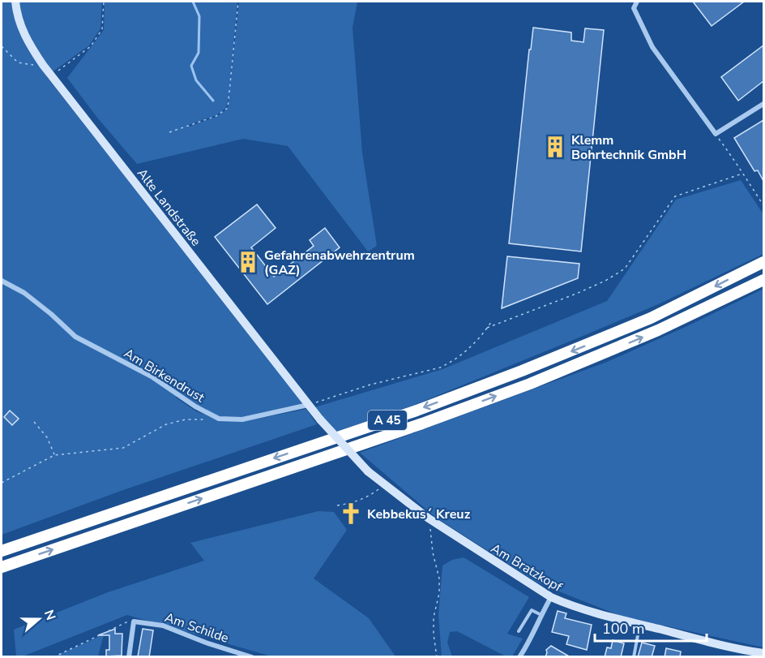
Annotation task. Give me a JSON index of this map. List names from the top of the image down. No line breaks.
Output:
{"streets":{"highway":["A 45"],"street":["Alte Landstraße","Am Birkendrust","Am Bratzkopf","Am Schilde"]},"crossings":[["Alte Landstraße","Am Birkendrust"],["Alte Landstraße","Am Bratzkopf"]],"places":{"building":["Klemm Bohrtechnik GmbH","Gefahrenabwehrzentrum (GAZ)"],"church":["Kebbekus´ Kreuz"]},"scale_bar":"100 m","north":"right"}
